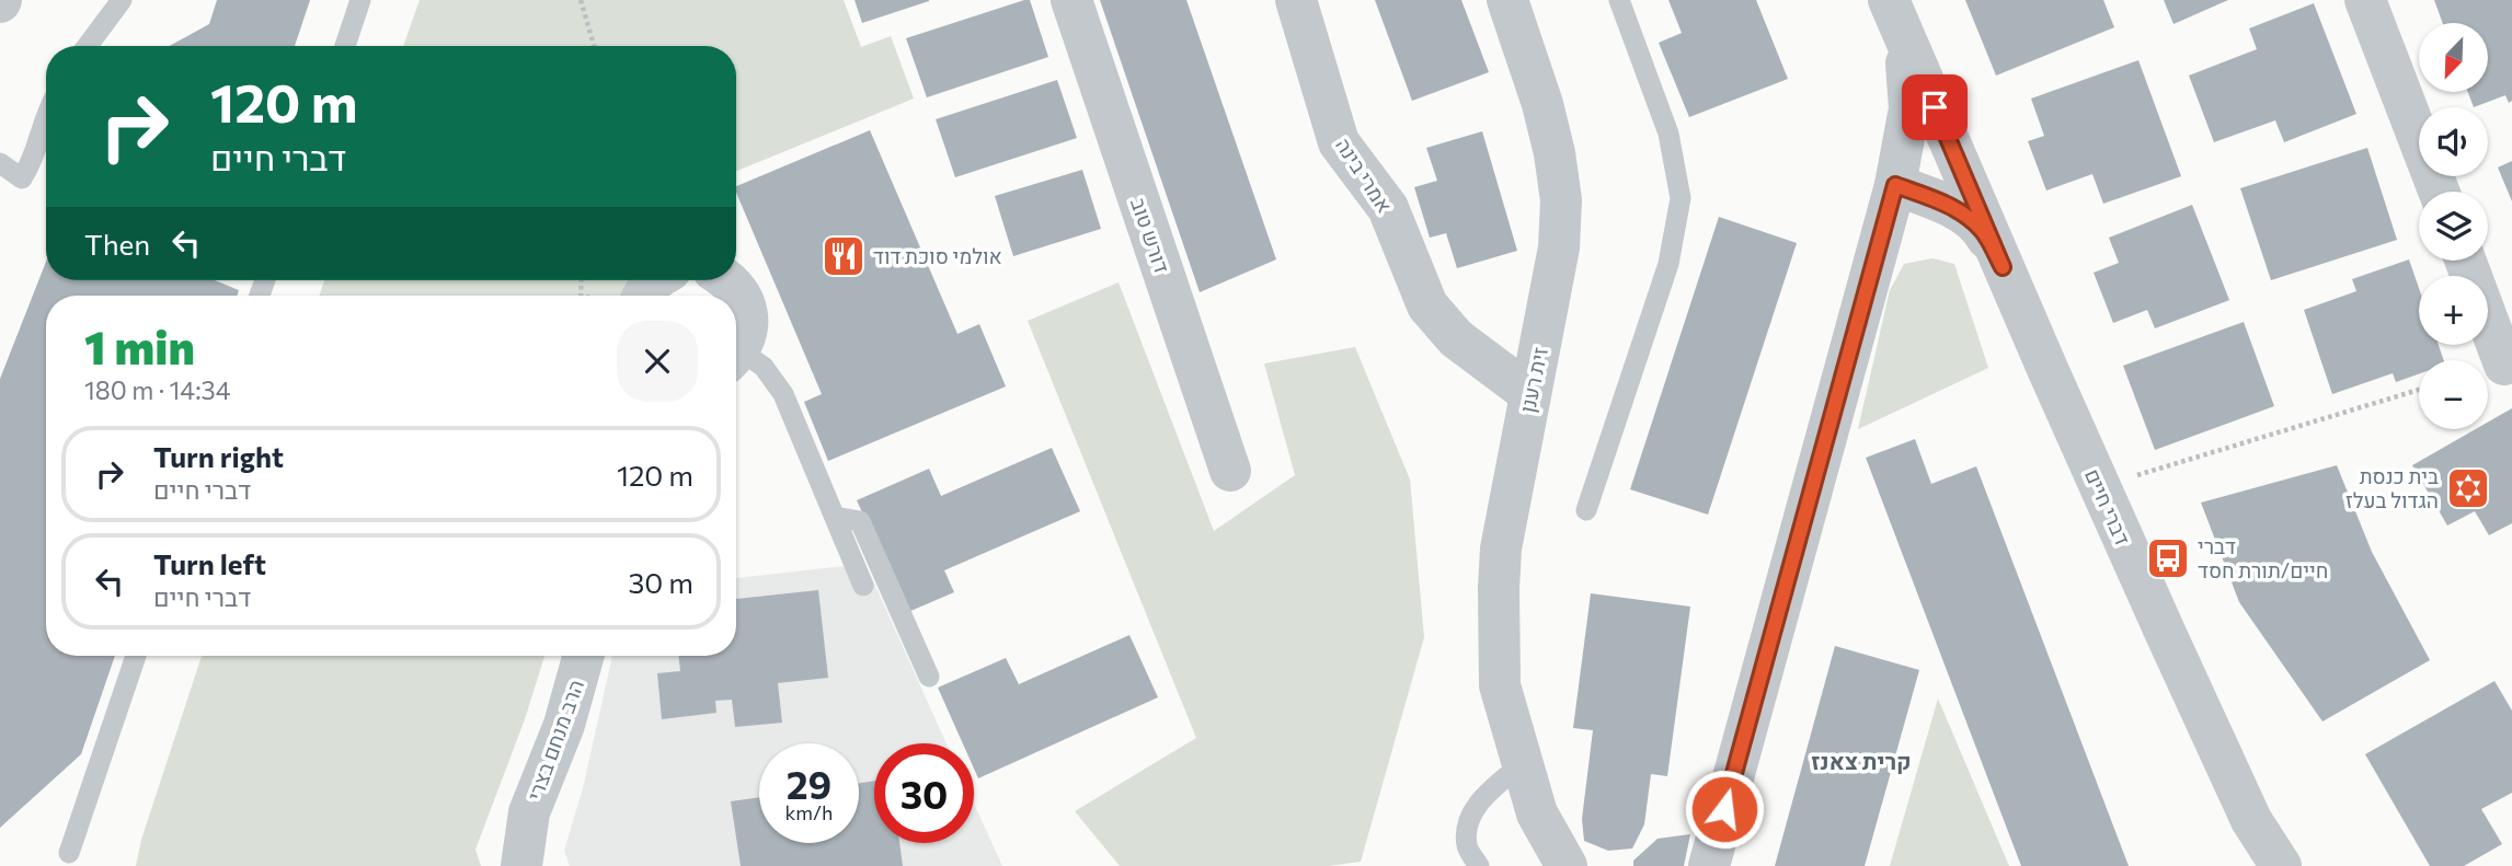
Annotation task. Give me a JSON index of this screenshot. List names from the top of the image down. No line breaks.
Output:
{"streets":{"street":["אמרי בינה","דורש טוב","זית רענן","דברי חיים","הרב מנחם בצרי"]},"crossings":[["אמרי בינה","זית רענן"]],"districts":["קרית צאנז"],"places":{"restaurant":["אולמי סוכת דוד"],"synagogue":["בית כנסת הגדול בעלז"],"bus stop":["דברי חיים/תורת חסד"]},"north":"bottom left","page":{"map_buttons":["+","−"],"turn":["120 m","דברי חיים"],"then":"Then","heading":["1 min","180 m · 14:34"],"list":[{"name":"Turn right","note":"דברי חיים","value":"120 m"},{"name":"Turn left","note":"דברי חיים","value":"30 m"}],"speed":"29 km/h","limit":"30"}}
